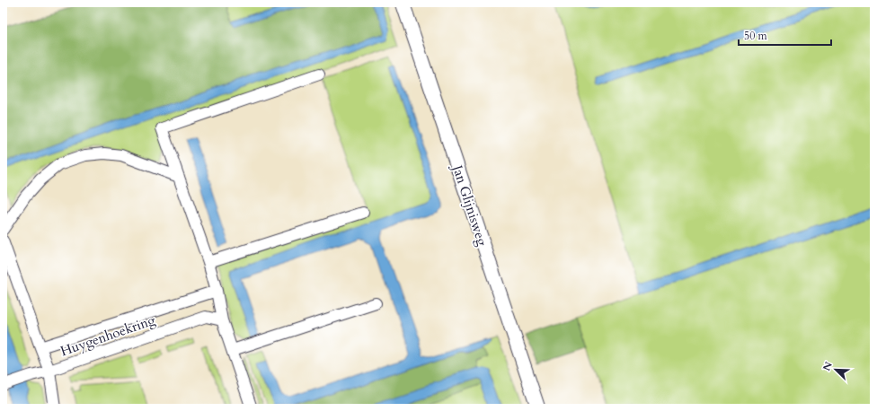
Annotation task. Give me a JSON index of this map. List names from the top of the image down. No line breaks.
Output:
{"streets":{"street":["Jan Glijnisweg","Huygenhoekring"]},"scale_bar":"50 m","north":"top left"}
